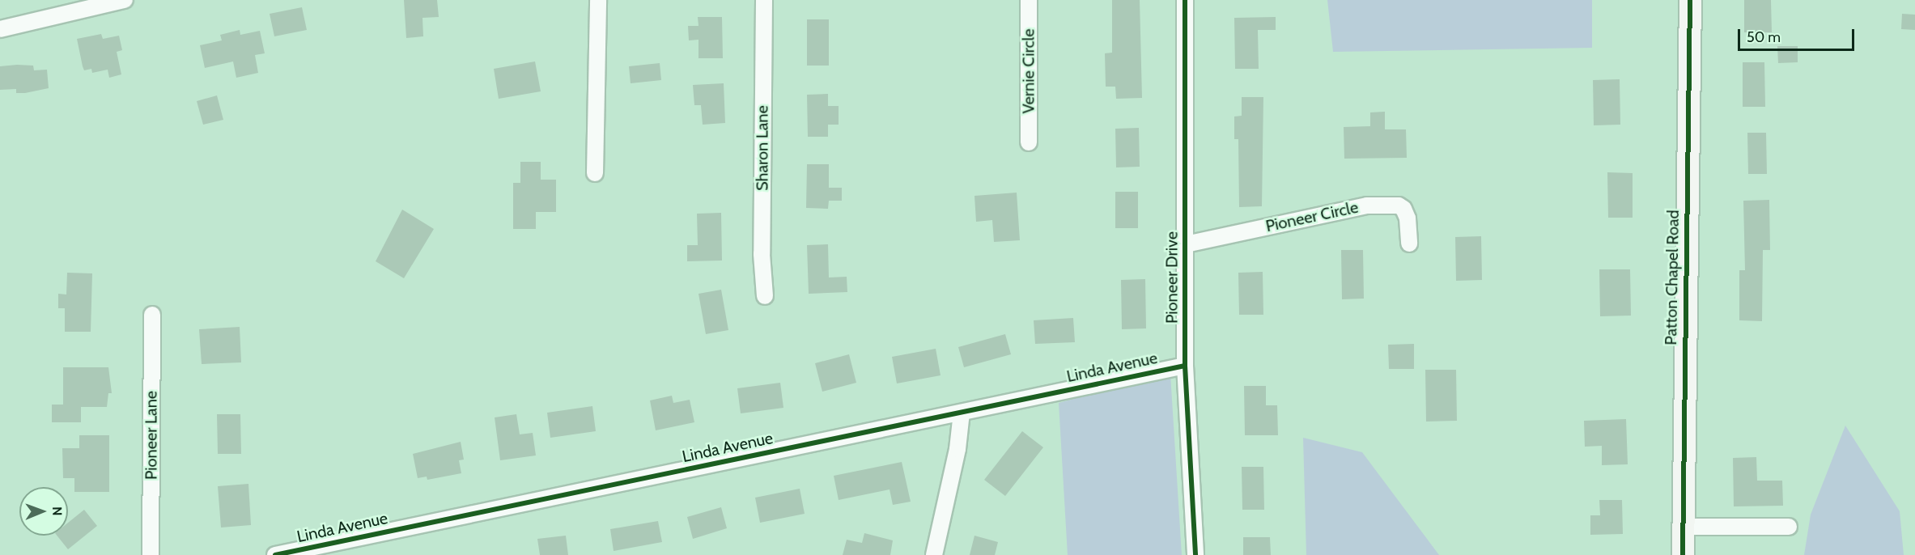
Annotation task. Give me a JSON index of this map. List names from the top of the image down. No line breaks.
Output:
{"streets":{"street":["Vernie Circle","Sharon Lane","Pioneer Circle","Pioneer Drive","Patton Chapel Road","Linda Avenue","Pioneer Lane"]},"crossings":[["Pioneer Circle","Pioneer Drive"],["Pioneer Drive","Linda Avenue"]],"scale_bar":"50 m","north":"right"}
